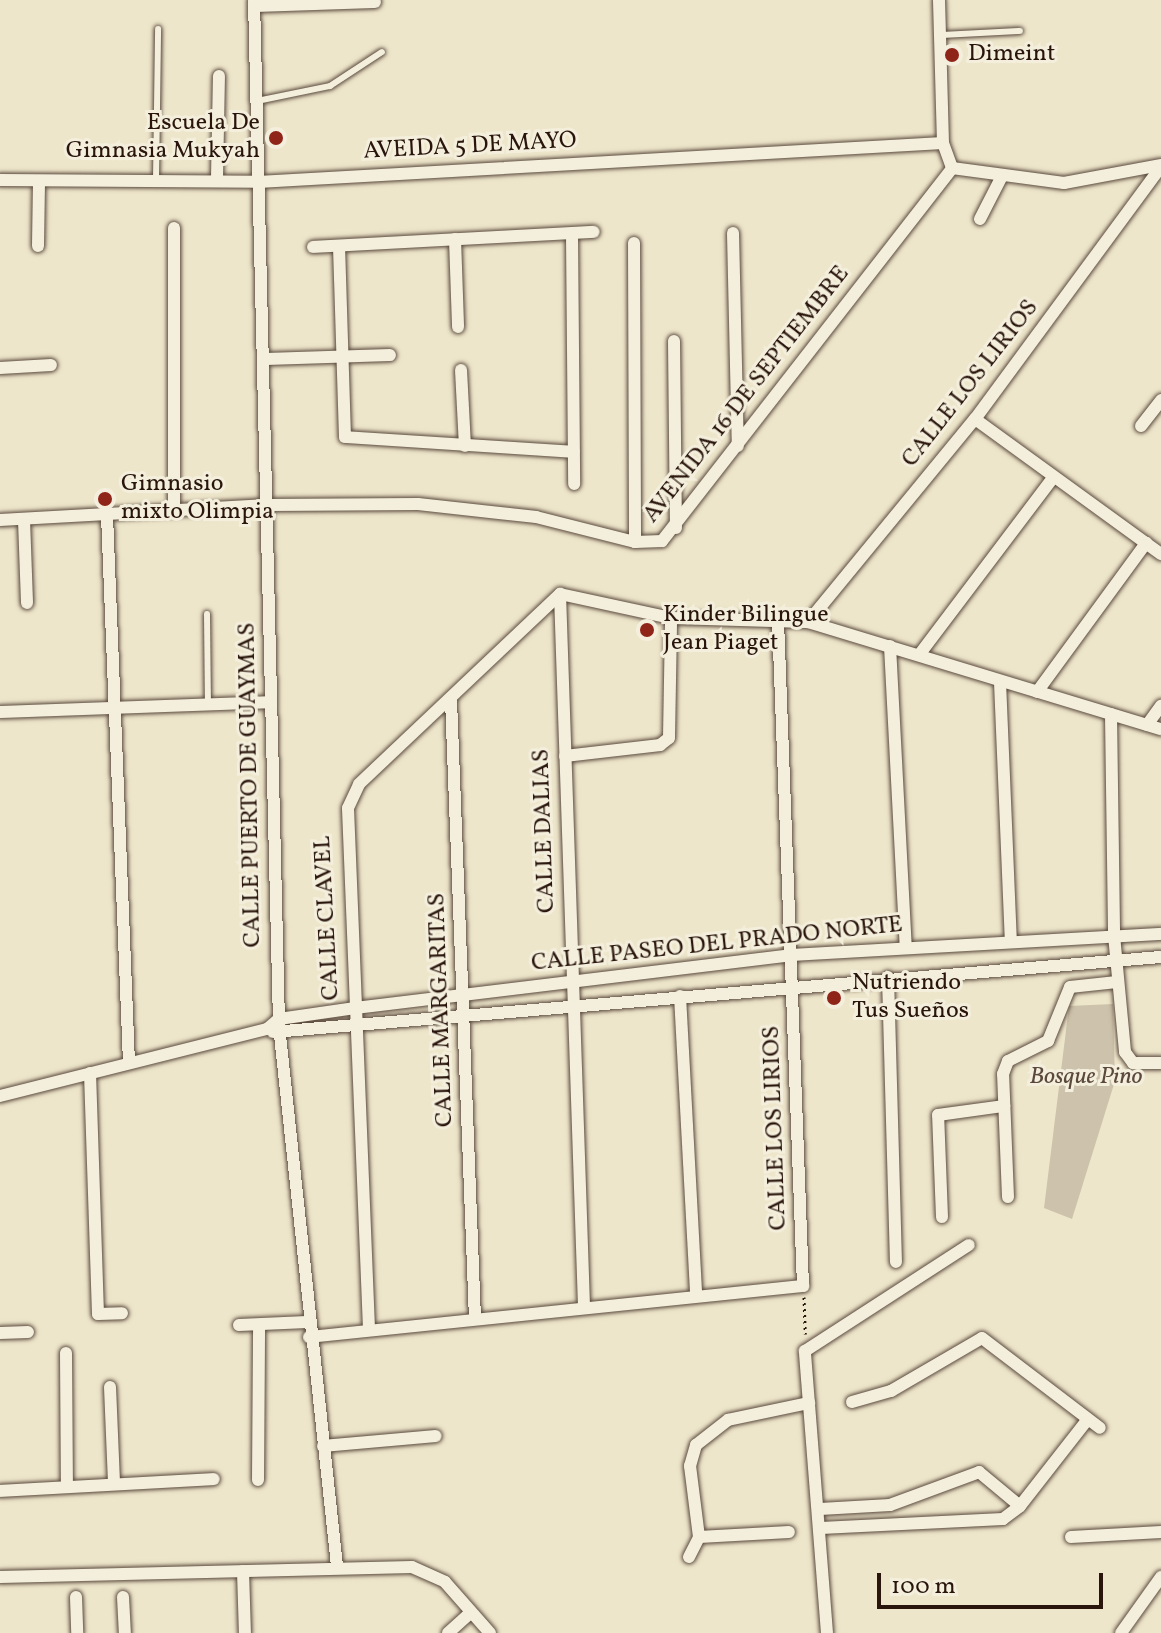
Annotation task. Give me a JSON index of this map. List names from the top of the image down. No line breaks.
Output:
{"streets":{"street":["AVEIDA 5 DE MAYO","CALLE LOS LIRIOS","AVENIDA 16 DE SEPTIEMBRE","CALLE PUERTO DE GUAYMAS","CALLE DALIAS","CALLE CLAVEL","CALLE PASEO DEL PRADO NORTE","CALLE MARGARITAS"]},"crossings":[["AVEIDA 5 DE MAYO","CALLE PUERTO DE GUAYMAS"],["CALLE LOS LIRIOS","CALLE PASEO DEL PRADO NORTE"],["AVENIDA 16 DE SEPTIEMBRE","CALLE PUERTO DE GUAYMAS"],["CALLE PUERTO DE GUAYMAS","CALLE PASEO DEL PRADO NORTE"],["CALLE DALIAS","CALLE CLAVEL"],["CALLE DALIAS","CALLE PASEO DEL PRADO NORTE"],["CALLE CLAVEL","CALLE PASEO DEL PRADO NORTE"],["CALLE CLAVEL","CALLE MARGARITAS"],["CALLE PASEO DEL PRADO NORTE","CALLE MARGARITAS"]],"parks":["Bosque Pino"],"places":["Dimeint","Escuela De Gimnasia Mukyah","Gimnasio mixto Olimpia","Kinder Bilingue Jean Piaget","Nutriendo Tus Sueños"],"scale_bar":"100 m"}
